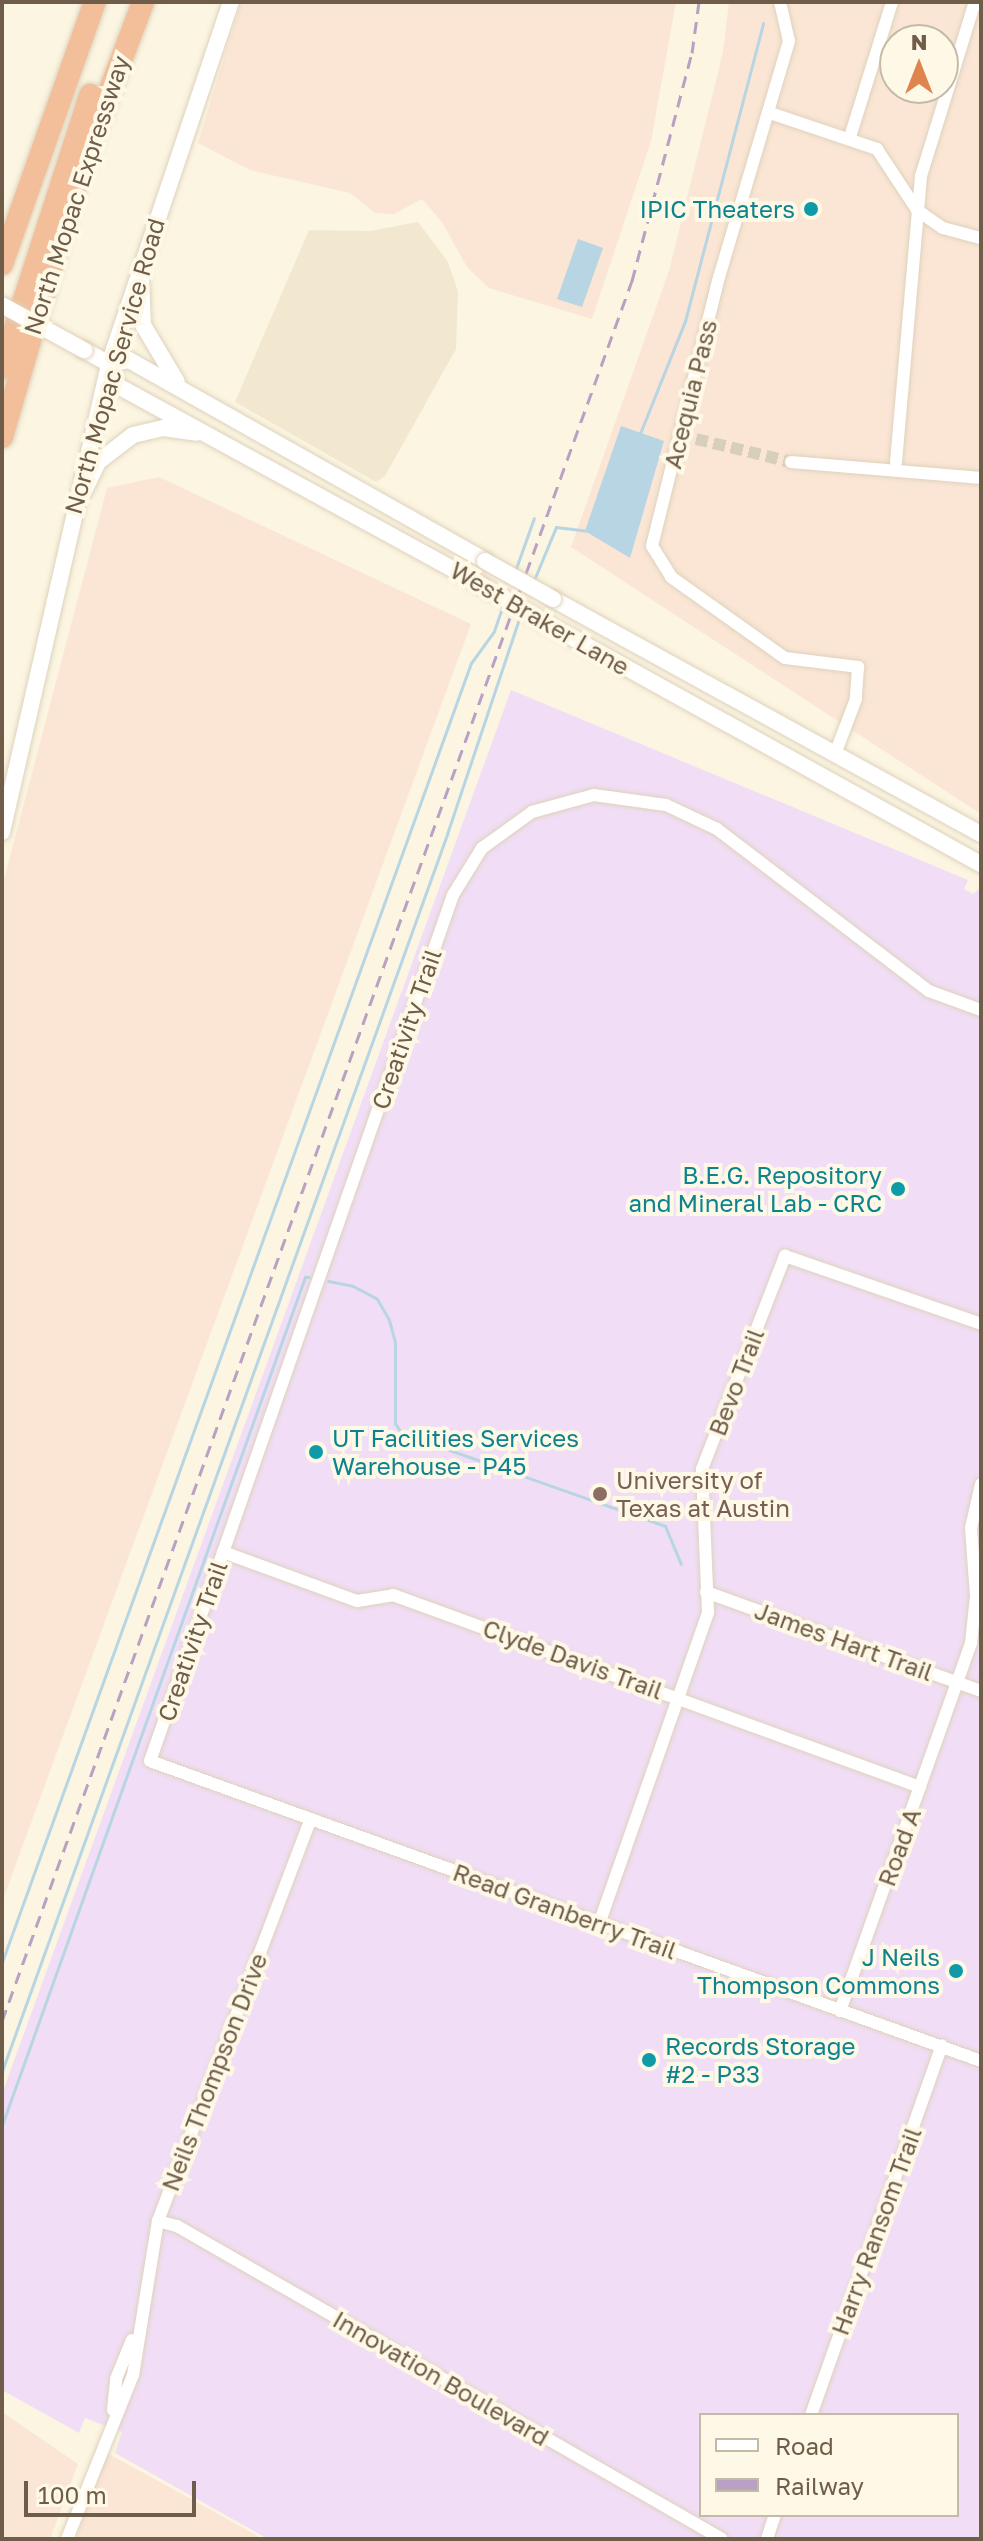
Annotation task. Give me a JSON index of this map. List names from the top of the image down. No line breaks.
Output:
{"streets":{"highway":["North Mopac Expressway"],"main road":["North Mopac Service Road","West Braker Lane"],"street":["Acequia Pass","Creativity Trail","Bevo Trail","James Hart Trail","Clyde Davis Trail","Road A","Read Granberry Trail","Neils Thompson Drive","Harry Ransom Trail","Innovation Boulevard"]},"crossings":[["North Mopac Service Road","West Braker Lane"],["Acequia Pass","West Braker Lane"],["Creativity Trail","Clyde Davis Trail"],["Creativity Trail","Read Granberry Trail"],["Bevo Trail","James Hart Trail"],["Bevo Trail","Clyde Davis Trail"],["Bevo Trail","Read Granberry Trail"],["James Hart Trail","Road A"],["Clyde Davis Trail","Road A"],["Road A","Read Granberry Trail"],["Read Granberry Trail","Neils Thompson Drive"],["Read Granberry Trail","Harry Ransom Trail"],["Neils Thompson Drive","Innovation Boulevard"]],"places":["IPIC Theaters","B.E.G. Repository and Mineral Lab - CRC","UT Facilities Services Warehouse - P45","University of Texas at Austin","J Neils Thompson Commons","Records Storage #2 - P33"],"legend":["Road","Railway"],"scale_bar":"100 m","north":"top"}
